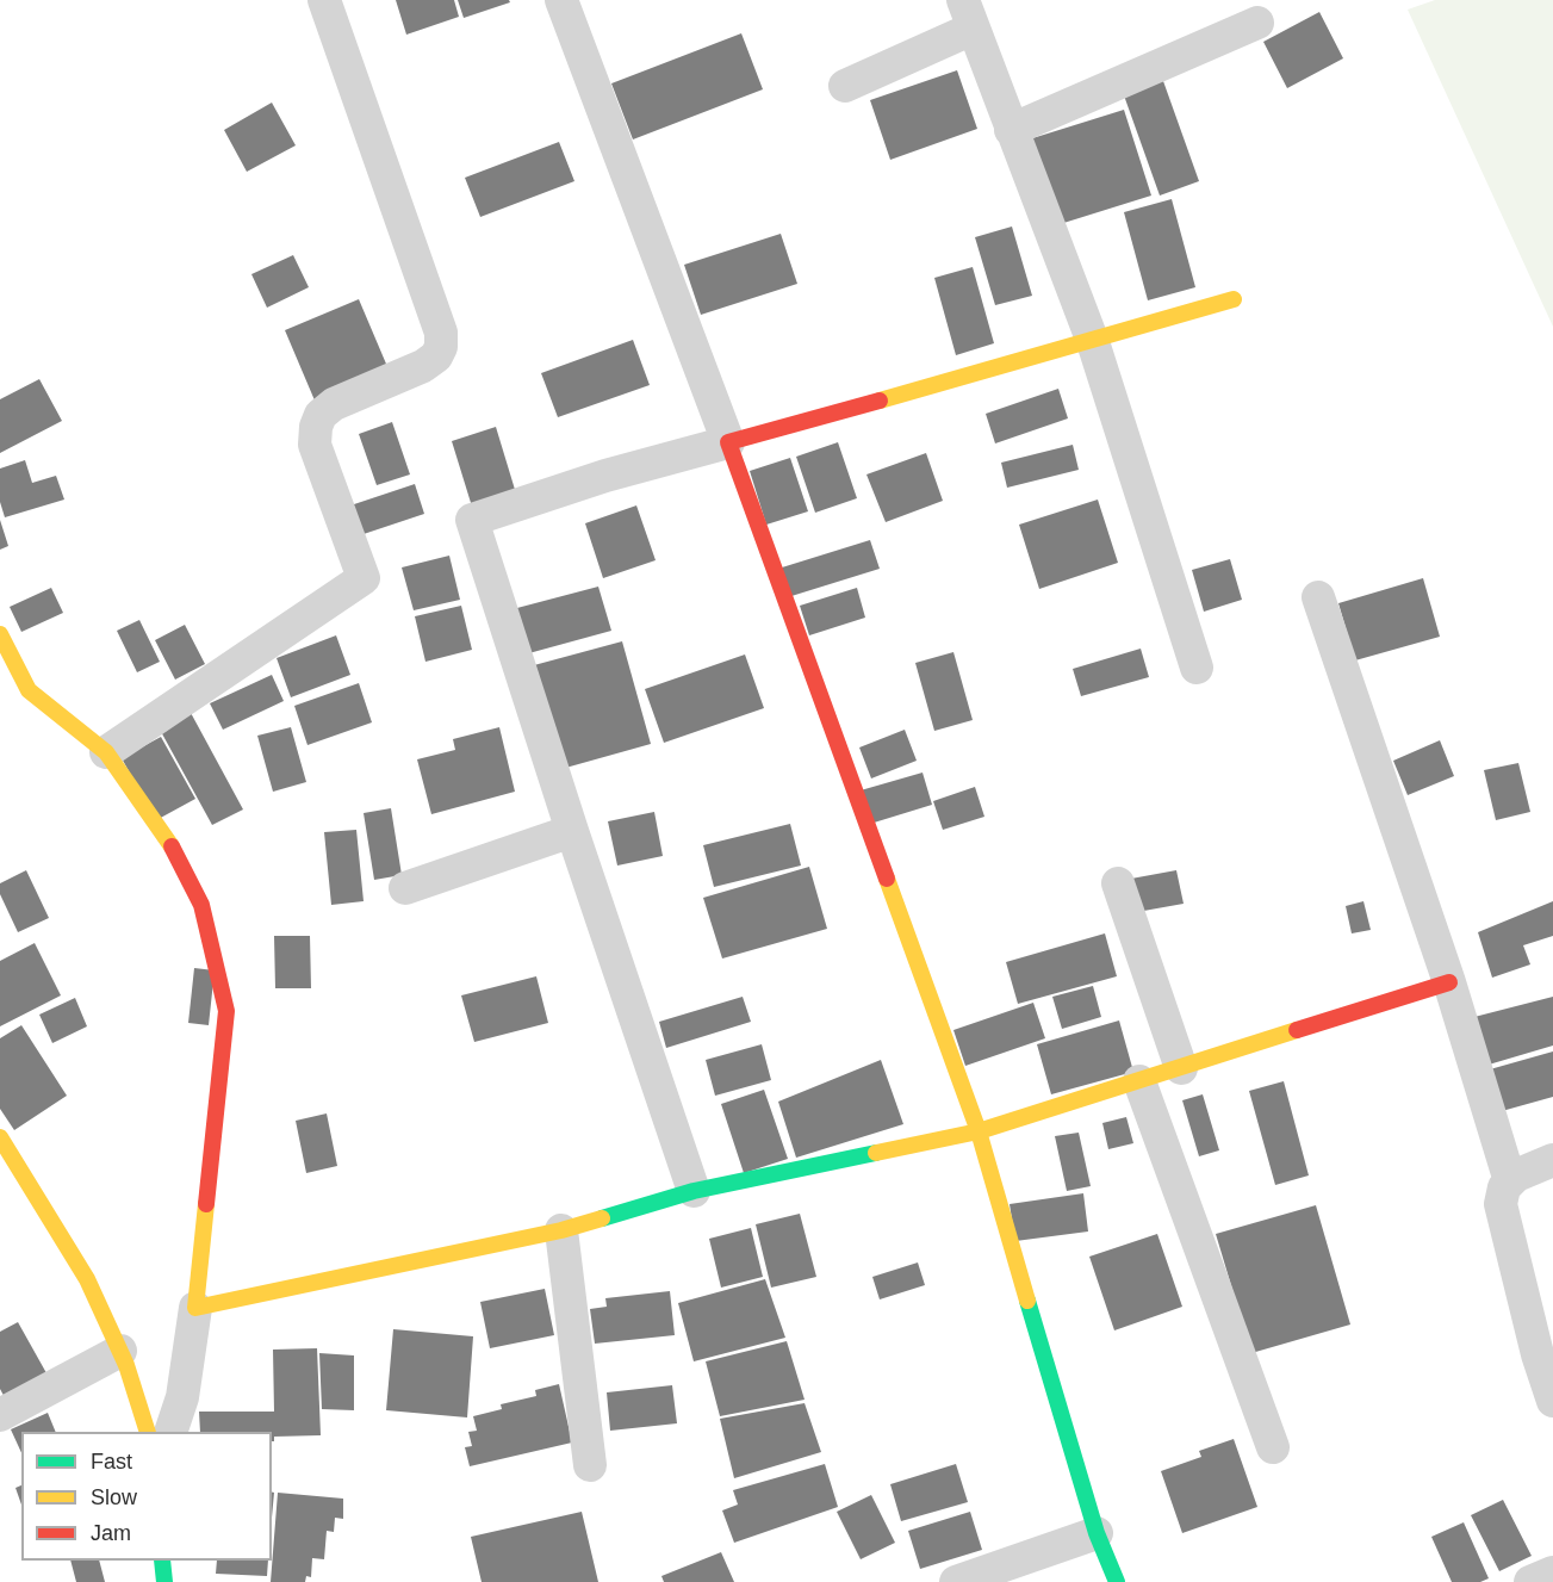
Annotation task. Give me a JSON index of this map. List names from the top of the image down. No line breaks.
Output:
{"legend":["Fast","Slow","Jam"]}
